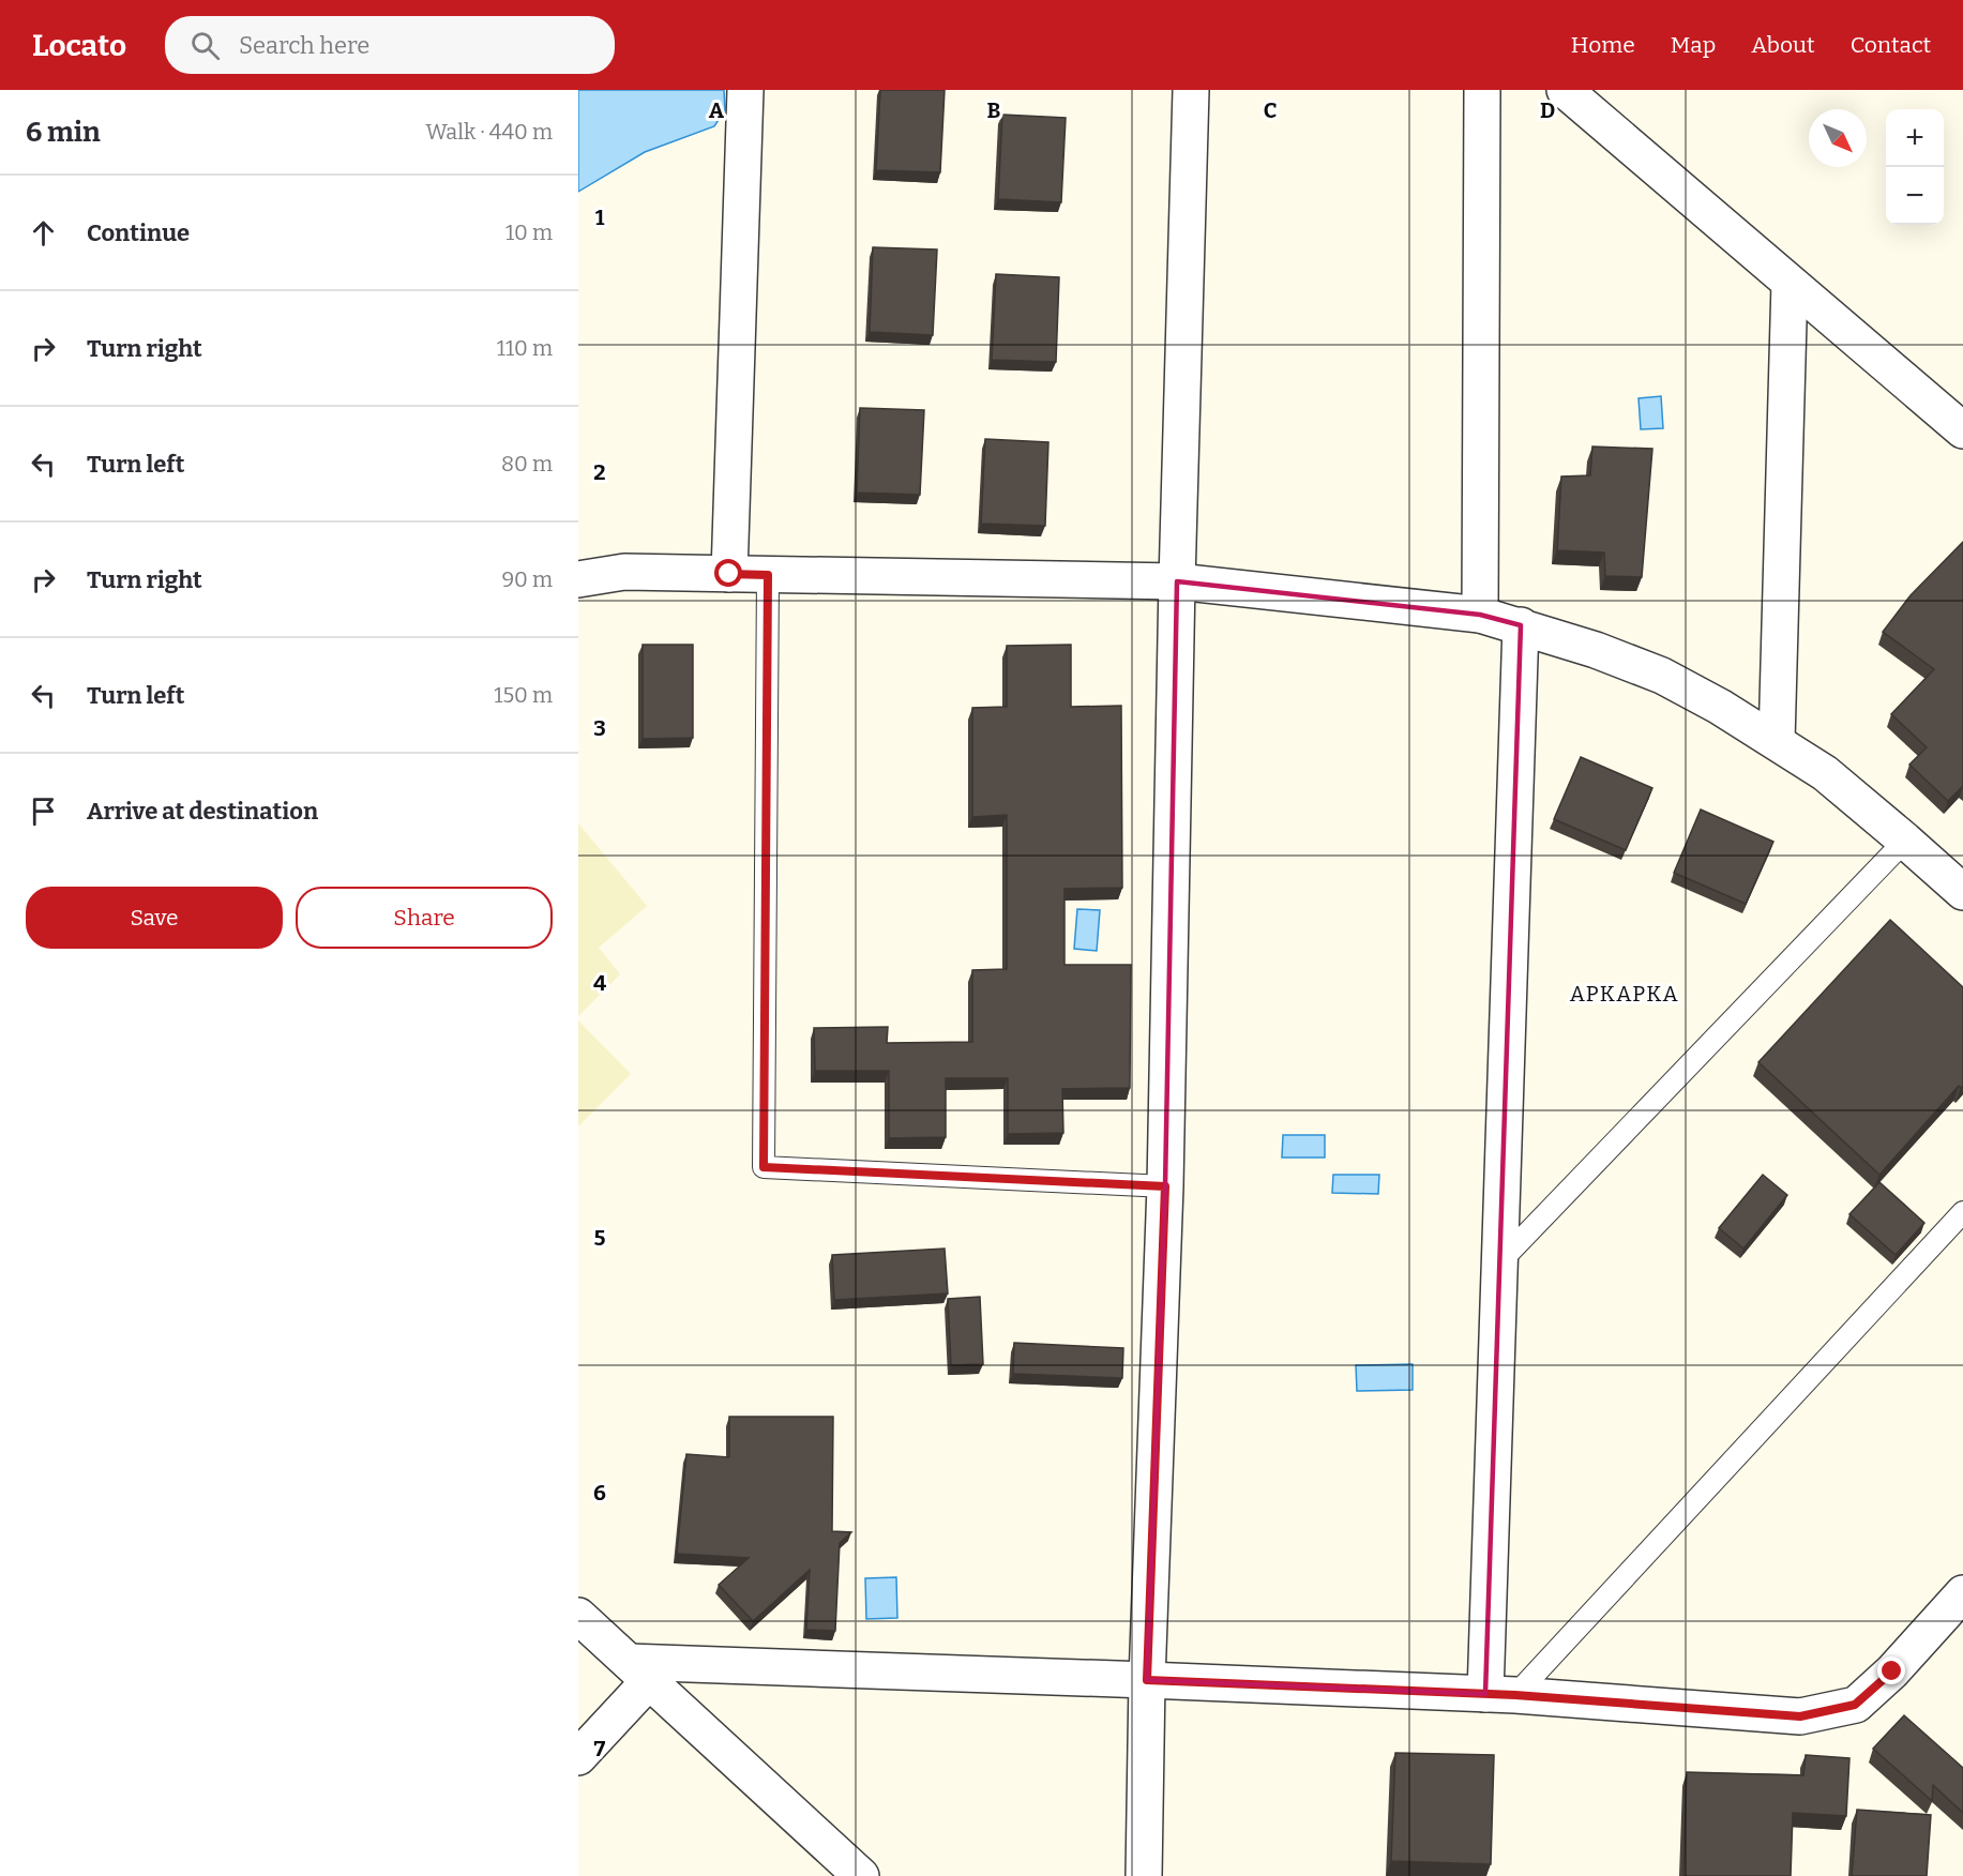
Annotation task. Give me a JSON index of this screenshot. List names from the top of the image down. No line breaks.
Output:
{"districts":["APKAPKA"],"north":"bottom right","page":{"header":"Locato","search":"Search here","nav":["Home","Map","About","Contact"],"heading":["6 min","Walk · 440 m"],"map_buttons":["+","−"],"list":[["Continue","10 m"],["Turn right","110 m"],["Turn left","80 m"],["Turn right","90 m"],["Turn left","150 m"],"Arrive at destination"],"buttons":["Save","Share"]},"grid":{"columns":["A","B","C","D"],"rows":["1","2","3","4","5","6","7"]}}
